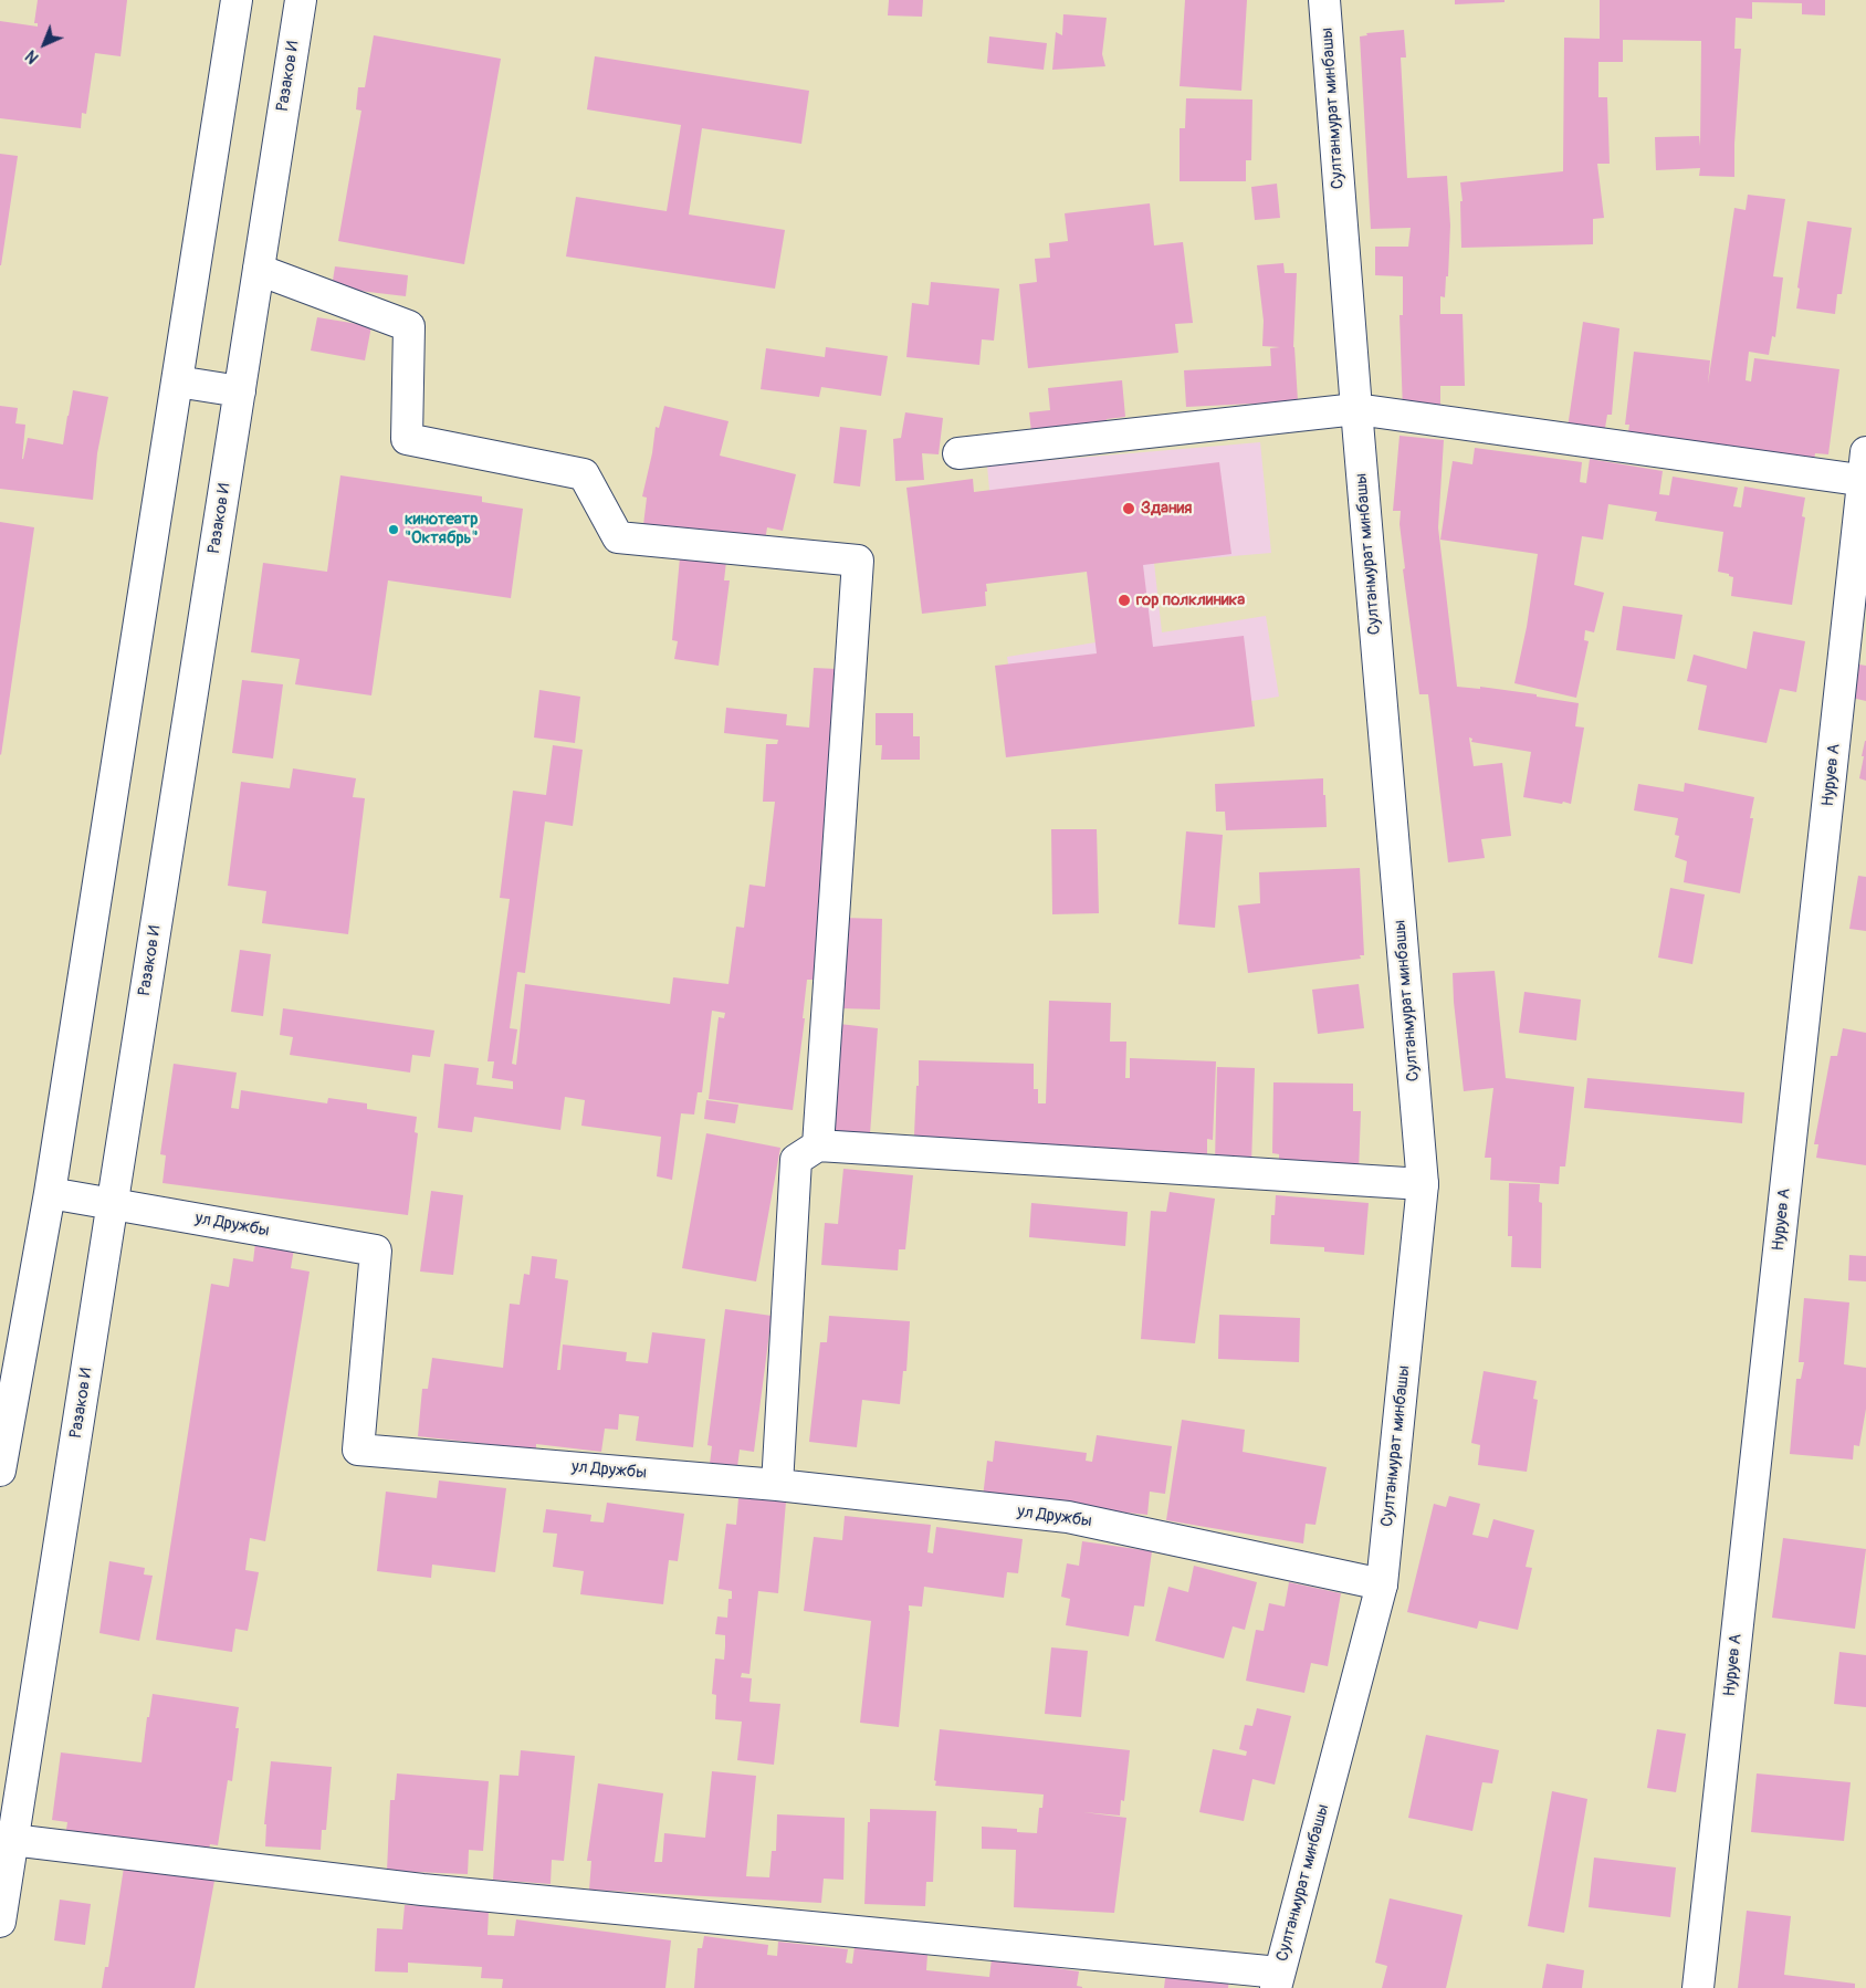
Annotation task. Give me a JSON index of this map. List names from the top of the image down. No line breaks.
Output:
{"streets":{"street":["Разаков И","Султанмурат минбашы","Нуруев А","ул Дружбы"]},"crossings":[["Разаков И","ул Дружбы"],["Султанмурат минбашы","ул Дружбы"]],"places":["Здания","кинотеатр \"Октябрь\"","гор полклиника"],"north":"bottom left"}
